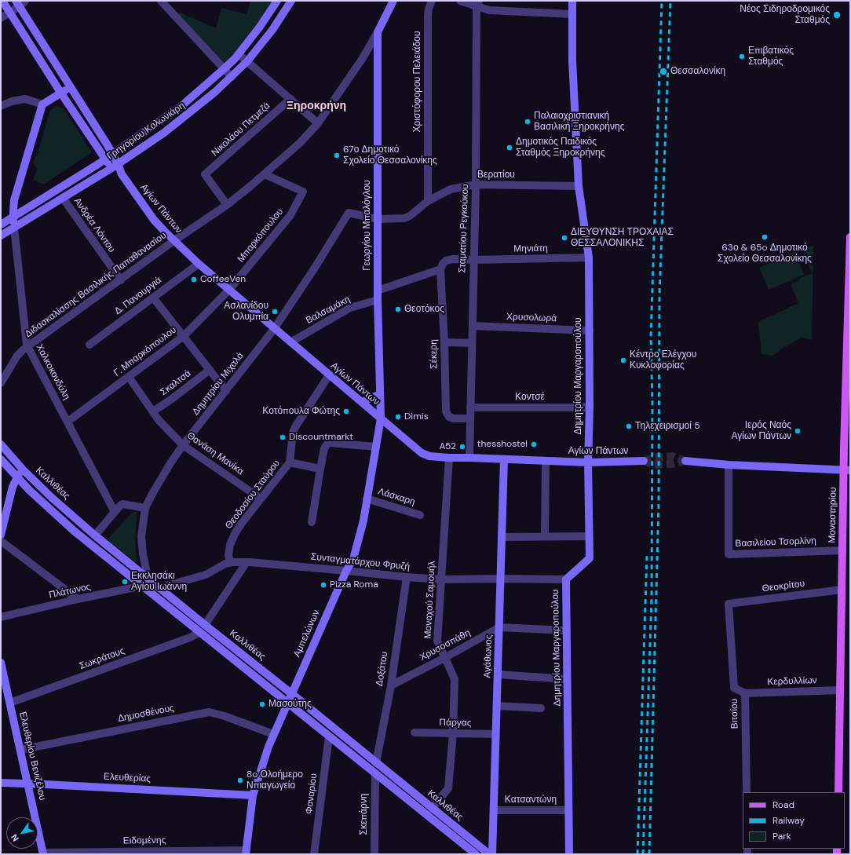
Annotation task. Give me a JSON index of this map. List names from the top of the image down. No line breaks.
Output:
{"streets":{"main road":["Μοναστηρίου"],"street":["Χριστόφορου Πελειάδου","Νικολάου Πετμεζά","Γρηγορίου Κολωνιάρη","Βερατίου","Αγίων Πάντων","Ανδρέα Λόντου","Γεωργίου Μπαλόγλου","Σταματίου Ρεγκούκου","Μπαρκόπουλου","Μηνιάτη","Διδασκαλίσσης Βασιλικής Παπαθανασίου","Δ. Πανουργιά","Βαλσαμάκη","Χρυσολωρά","Γ. Μπαρκόπουλου","Σέκερη","Χαλκοκονδύλη","Δημητρίου Μαργαροπούλου","Σκαλτσά","Δημητρίου Μιχαλά","Κοντσέ","Θανάση Μανίκα","Καλλιθέας","Θεοδοσίου Σταύρου","Λάσκαρη","Βασιλείου Τσορλίνη","Συνταγματάρχου Φρυζή","Θεοκρίτου","Πλάτωνος","Μοναχού Σαμουήλ","Αμπελώνων","Χρυσοσπάθη","Αγάθωνος","Σωκράτους","Δοξάτου","Κερδυλλίων","Δημοσθένους","Βιτσίου","Πάργας","Ελευθερίου Βενιζέλου","Ελευθερίας","Φαναρίου","Κατσαντώνη","Σκεπάρνη","Ειδομένης"]},"crossings":[["Χριστόφορου Πελειάδου","Βερατίου"],["Νικολάου Πετμεζά","Διδασκαλίσσης Βασιλικής Παπαθανασίου"],["Γρηγορίου Κολωνιάρη","Αγίων Πάντων"],["Γρηγορίου Κολωνιάρη","Ανδρέα Λόντου"],["Γρηγορίου Κολωνιάρη","Χαλκοκονδύλη"],["Βερατίου","Γεωργίου Μπαλόγλου"],["Βερατίου","Σταματίου Ρεγκούκου"],["Βερατίου","Δημητρίου Μαργαροπούλου"],["Βερατίου","Δημητρίου Μιχαλά"],["Αγίων Πάντων","Γεωργίου Μπαλόγλου"],["Αγίων Πάντων","Σταματίου Ρεγκούκου"],["Αγίων Πάντων","Μπαρκόπουλου"],["Αγίων Πάντων","Διδασκαλίσσης Βασιλικής Παπαθανασίου"],["Αγίων Πάντων","Δ. Πανουργιά"],["Αγίων Πάντων","Βαλσαμάκη"],["Αγίων Πάντων","Γ. Μπαρκόπουλου"],["Αγίων Πάντων","Δημητρίου Μαργαροπούλου"],["Αγίων Πάντων","Δημητρίου Μιχαλά"],["Αγίων Πάντων","Θεοδοσίου Σταύρου"],["Αγίων Πάντων","Μοναχού Σαμουήλ"],["Αγίων Πάντων","Αμπελώνων"],["Αγίων Πάντων","Αγάθωνος"],["Ανδρέα Λόντου","Διδασκαλίσσης Βασιλικής Παπαθανασίου"],["Γεωργίου Μπαλόγλου","Διδασκαλίσσης Βασιλικής Παπαθανασίου"],["Γεωργίου Μπαλόγλου","Βαλσαμάκη"],["Γεωργίου Μπαλόγλου","Αμπελώνων"],["Σταματίου Ρεγκούκου","Μηνιάτη"],["Σταματίου Ρεγκούκου","Χρυσολωρά"],["Σταματίου Ρεγκούκου","Σέκερη"],["Σταματίου Ρεγκούκου","Κοντσέ"],["Μπαρκόπουλου","Διδασκαλίσσης Βασιλικής Παπαθανασίου"],["Μπαρκόπουλου","Γ. Μπαρκόπουλου"],["Μηνιάτη","Δημητρίου Μαργαροπούλου"],["Διδασκαλίσσης Βασιλικής Παπαθανασίου","Χαλκοκονδύλη"],["Χρυσολωρά","Δημητρίου Μαργαροπούλου"],["Γ. Μπαρκόπουλου","Χαλκοκονδύλη"],["Γ. Μπαρκόπουλου","Θανάση Μανίκα"],["Δημητρίου Μαργαροπούλου","Κοντσέ"],["Δημητρίου Μαργαροπούλου","Συνταγματάρχου Φρυζή"],["Δημητρίου Μαργαροπούλου","Κατσαντώνη"],["Σκαλτσά","Θανάση Μανίκα"],["Δημητρίου Μιχαλά","Θανάση Μανίκα"],["Δημητρίου Μιχαλά","Καλλιθέας"],["Δημητρίου Μιχαλά","Πλάτωνος"],["Θανάση Μανίκα","Θεοδοσίου Σταύρου"],["Καλλιθέας","Συνταγματάρχου Φρυζή"],["Καλλιθέας","Πλάτωνος"],["Καλλιθέας","Μοναχού Σαμουήλ"],["Καλλιθέας","Αμπελώνων"],["Καλλιθέας","Σωκράτους"],["Καλλιθέας","Δοξάτου"],["Καλλιθέας","Φαναρίου"],["Καλλιθέας","Σκεπάρνη"],["Θεοδοσίου Σταύρου","Συνταγματάρχου Φρυζή"],["Λάσκαρη","Αμπελώνων"],["Μοναστηρίου","Βασιλείου Τσορλίνη"],["Μοναστηρίου","Θεοκρίτου"],["Μοναστηρίου","Κερδυλλίων"],["Συνταγματάρχου Φρυζή","Μοναχού Σαμουήλ"],["Συνταγματάρχου Φρυζή","Αμπελώνων"],["Συνταγματάρχου Φρυζή","Αγάθωνος"],["Συνταγματάρχου Φρυζή","Δοξάτου"],["Θεοκρίτου","Βιτσίου"],["Μοναχού Σαμουήλ","Χρυσοσπάθη"],["Μοναχού Σαμουήλ","Πάργας"],["Αμπελώνων","Δημοσθένους"],["Αμπελώνων","Ελευθερίας"],["Αμπελώνων","Ειδομένης"],["Χρυσοσπάθη","Αγάθωνος"],["Χρυσοσπάθη","Δοξάτου"],["Αγάθωνος","Πάργας"],["Αγάθωνος","Κατσαντώνη"],["Σωκράτους","Ελευθερίου Βενιζέλου"],["Κερδυλλίων","Βιτσίου"],["Δημοσθένους","Ελευθερίου Βενιζέλου"],["Ελευθερίου Βενιζέλου","Ελευθερίας"],["Ελευθερίου Βενιζέλου","Ειδομένης"]],"districts":["Ξηροκρήνη"],"places":["Νέος Σιδηροδρομικός Σταθμός","Επιβατικός Σταθμός","Θεσσαλονίκη","Παλαιοχριστιανική Βασιλική Ξηροκρήνης","Δημοτικός Παιδικός Σταθμός Ξηροκρήνης","67ο Δημοτικό Σχολείο Θεσσαλονίκης","63ο & 65o Δημοτικό Σχολείο Θεσσαλονίκης","ΔΙΕΥΘΥΝΣΗ ΤΡΟΧΑΙΑΣ ΘΕΣΣΑΛΟΝΙΚΗΣ","CoffeeVen","Θεοτόκος","Ασλανίδου Ολυμπία","Κέντρο Ελέγχου Κυκλοφορίας","Κοτόπουλα Φώτης","Dimis","Τηλεχειρισμοί 5","Ιερός Ναός Αγίων Πάντων","Discountmarkt","thesshostel","A52","Εκκλησάκι Αγίου Ιωάννη","Pizza Roma","Μασούτης","8o Ολοήμερο Νπιαγωγείο"],"legend":["Road","Railway","Park"],"north":"bottom left"}
